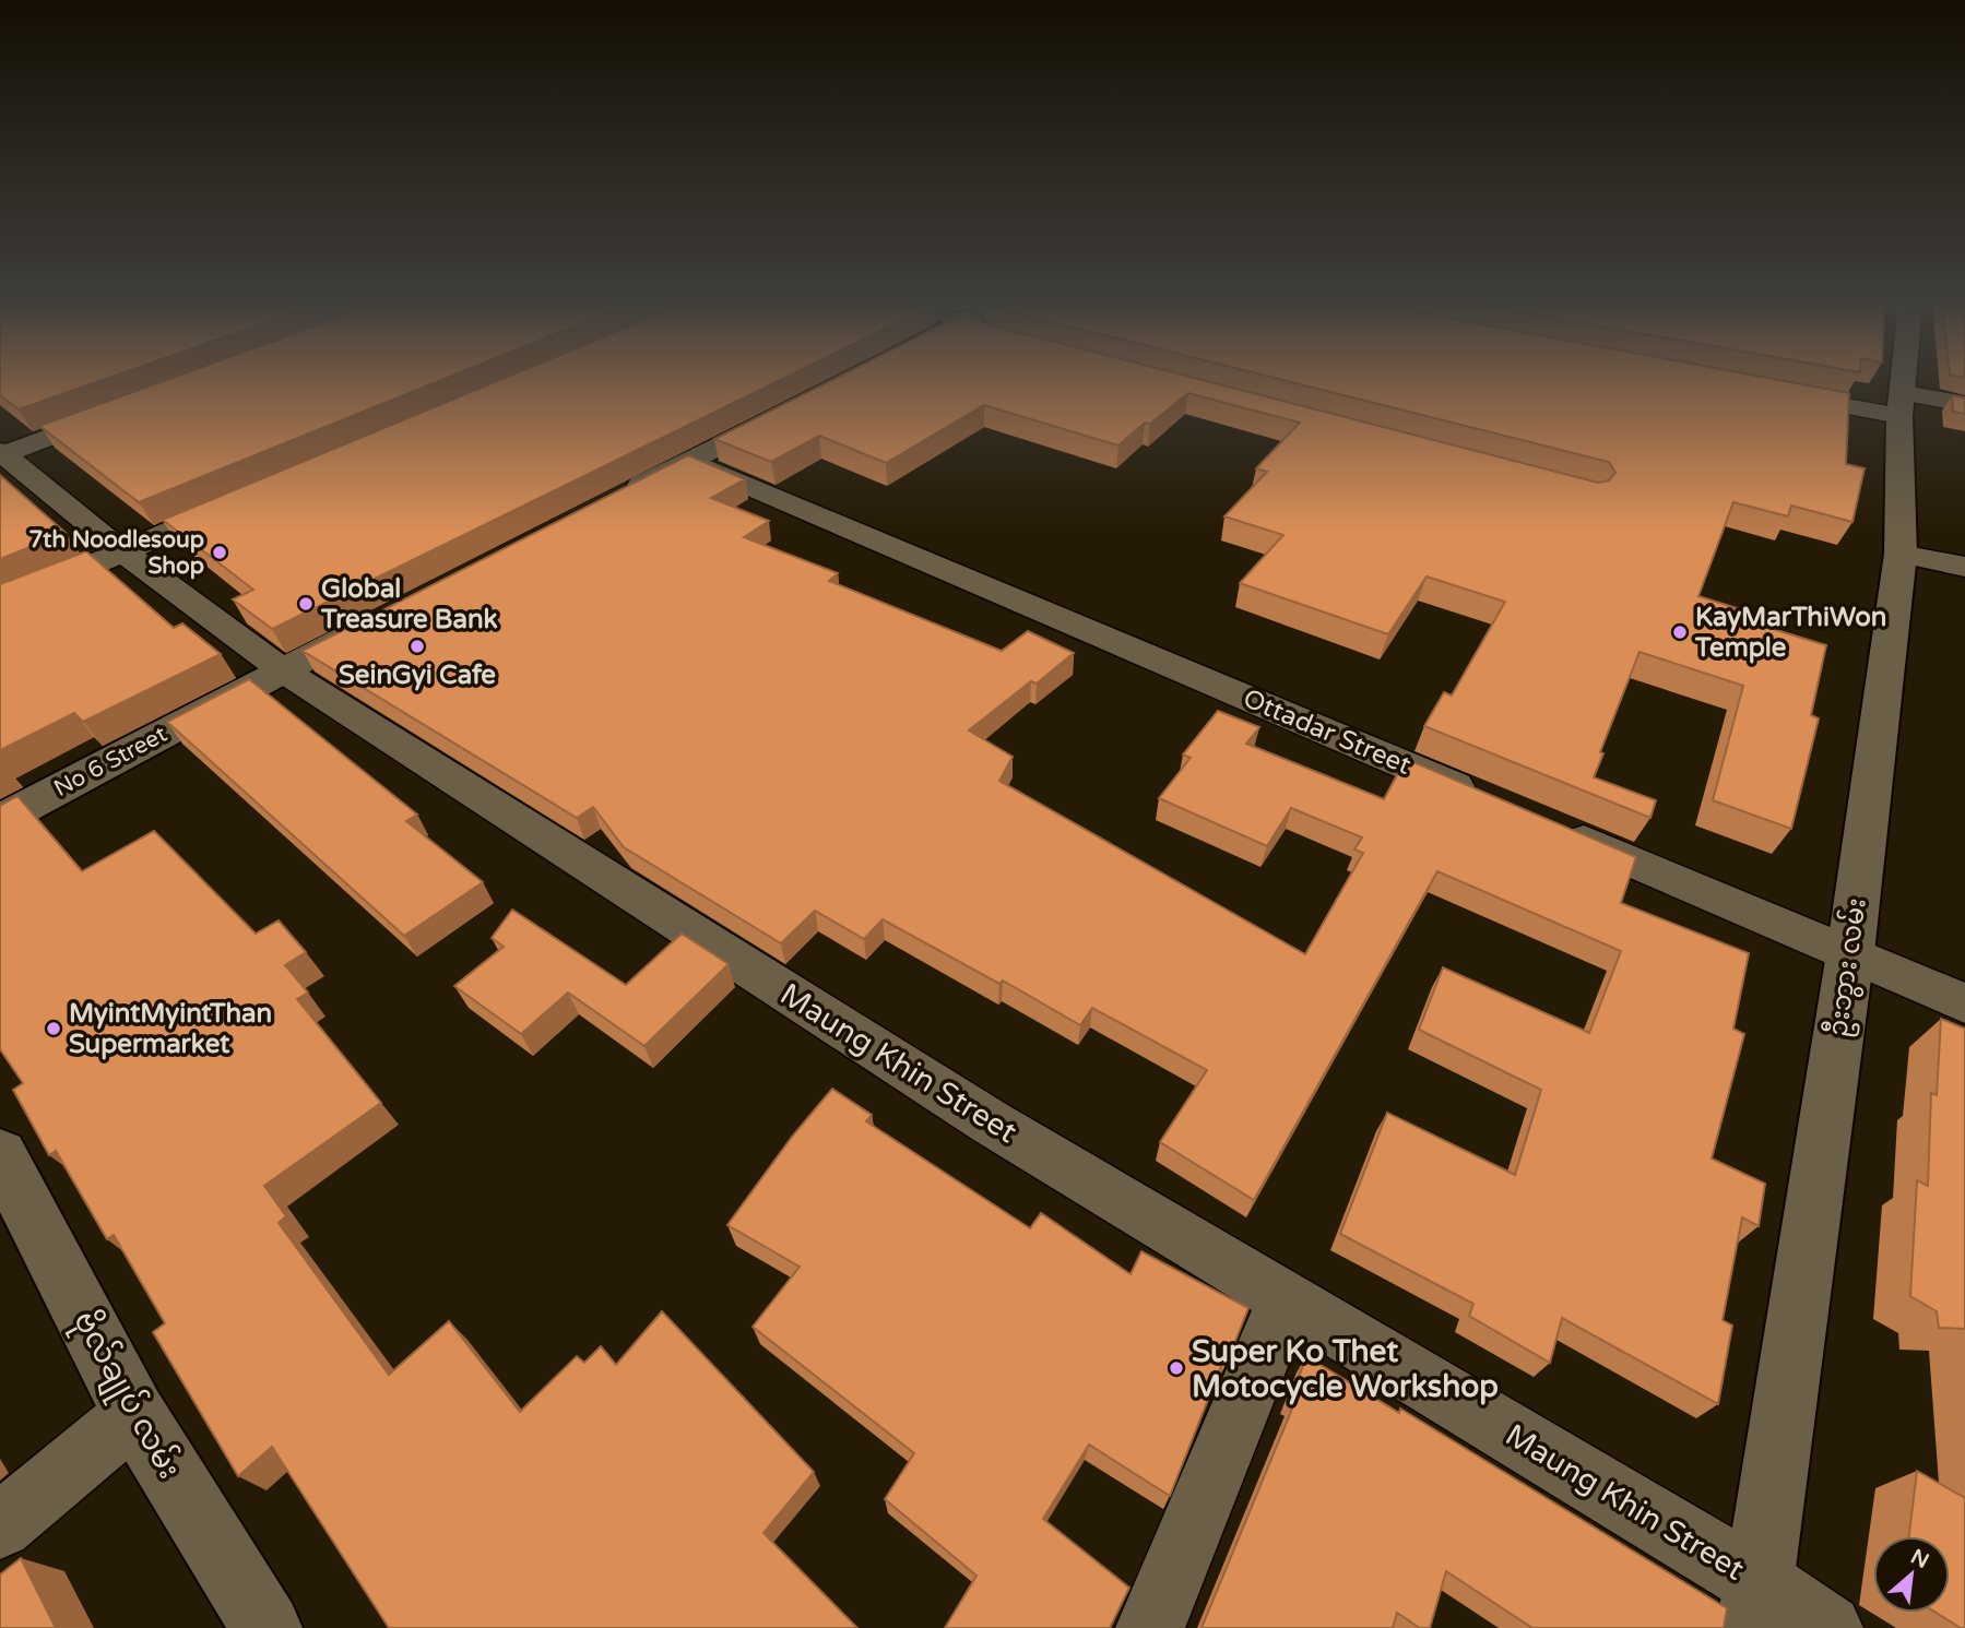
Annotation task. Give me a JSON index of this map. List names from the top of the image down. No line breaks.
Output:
{"streets":{"street":["Ottadar Street","No 6 Street","ဦးဘွား လမ်း","Maung Khin Street","ဗိုလ်ချုပ် လမ်း"]},"crossings":[["No 6 Street","Maung Khin Street"],["ဦးဘွား လမ်း","Maung Khin Street"]],"places":["7th Noodlesoup Shop","Global Treasure Bank","KayMarThiWon Temple","SeinGyi Cafe","MyintMyintThan Supermarket","Super Ko Thet Motocycle Workshop"],"north":"top right"}
